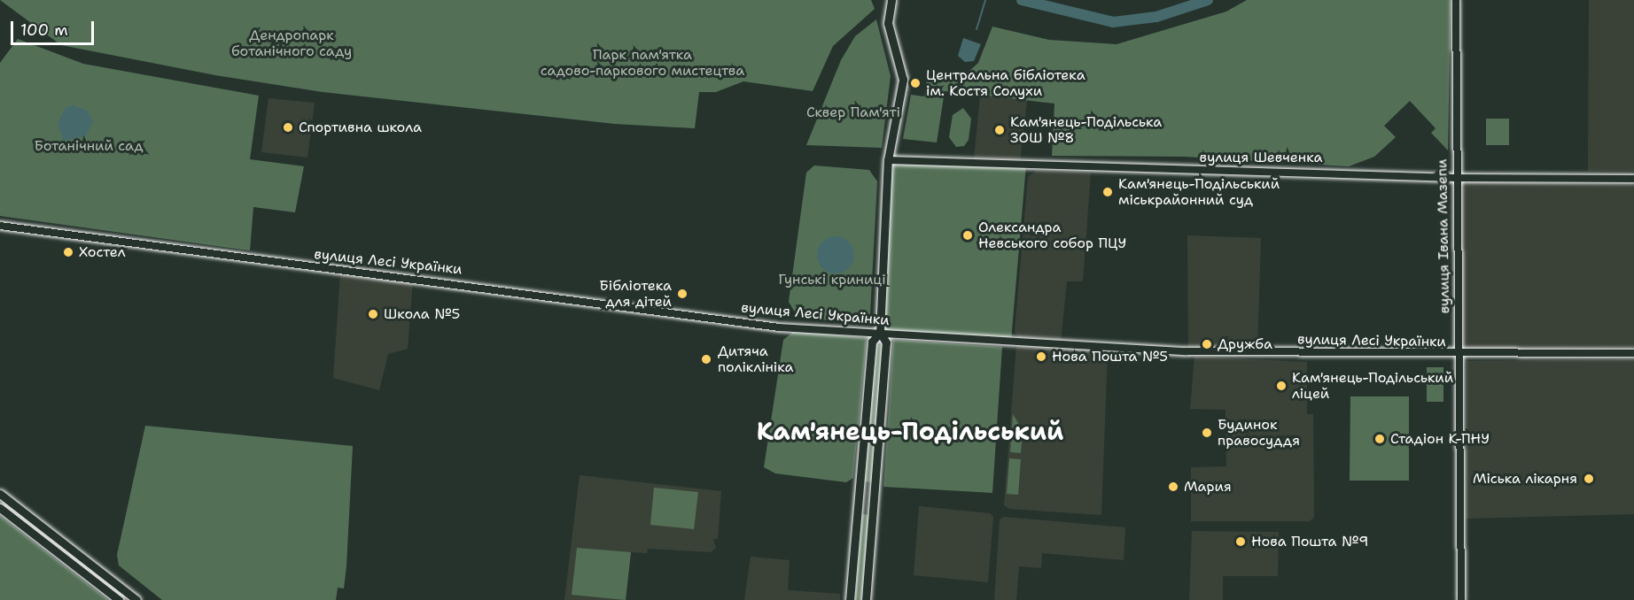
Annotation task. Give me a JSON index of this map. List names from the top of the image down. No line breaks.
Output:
{"streets":{"street":["вулиця Шевченка","вулиця Івана Мазепи","вулиця Лесі Українки"]},"crossings":[["вулиця Шевченка","вулиця Івана Мазепи"],["вулиця Івана Мазепи","вулиця Лесі Українки"]],"districts":["Кам'янець-Подільський"],"parks":["Дендропарк ботанічного саду","Парк пам'ятка садово-паркового мистецтва","Сквер Пам'яті","Ботанічний сад","Гунські криниці"],"places":["Центральна бібліотека ім. Костя Солухи","Спортивна школа","Кам'янець-Подільська ЗОШ №8","Кам'янець-Подільський міськрайонний суд","Олександра Невського собор ПЦУ","Хостел","Бібліотека для дітей","Школа №5","Дружба","Нова Пошта №5","Дитяча поліклініка","Кам'янець-Подільський ліцей","Будинок правосуддя","Стадіон К-ПНУ","Міська лікарня","Мария","Нова Пошта №9"],"scale_bar":"100 m"}
